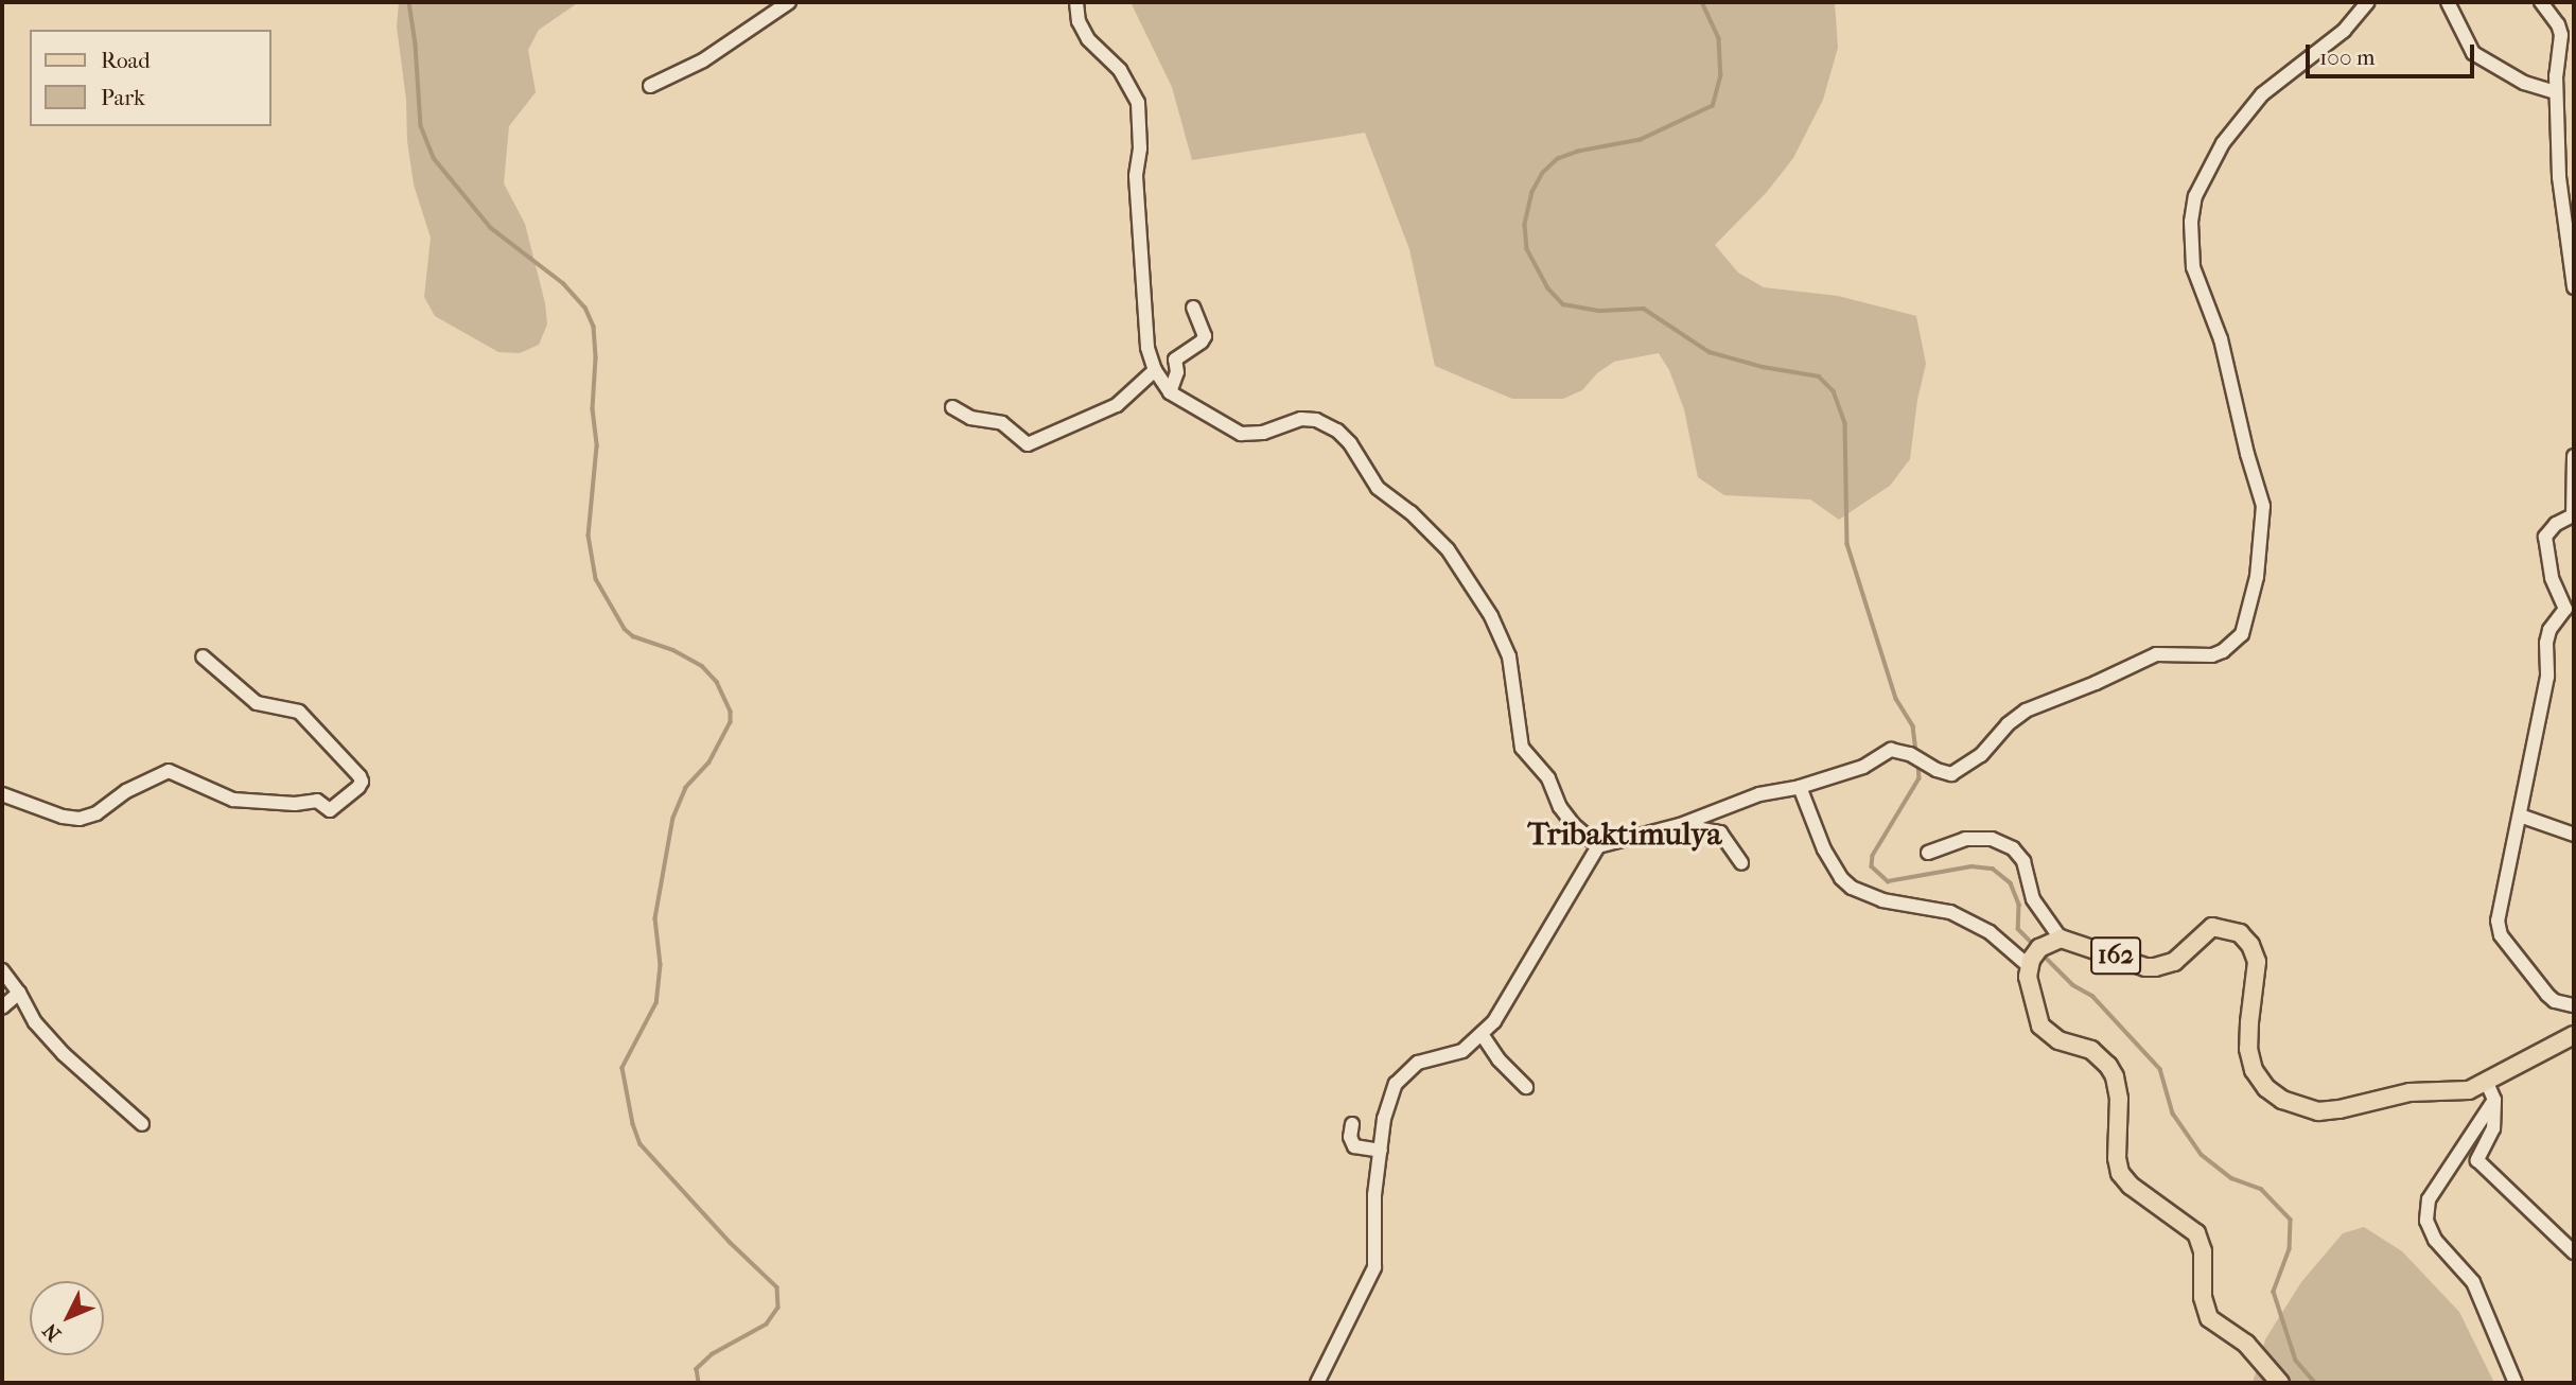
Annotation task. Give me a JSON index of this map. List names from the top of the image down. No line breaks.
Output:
{"streets":{"main road":["162"]},"districts":["Tribaktimulya"],"legend":["Road","Park"],"scale_bar":"100 m","north":"bottom left"}
